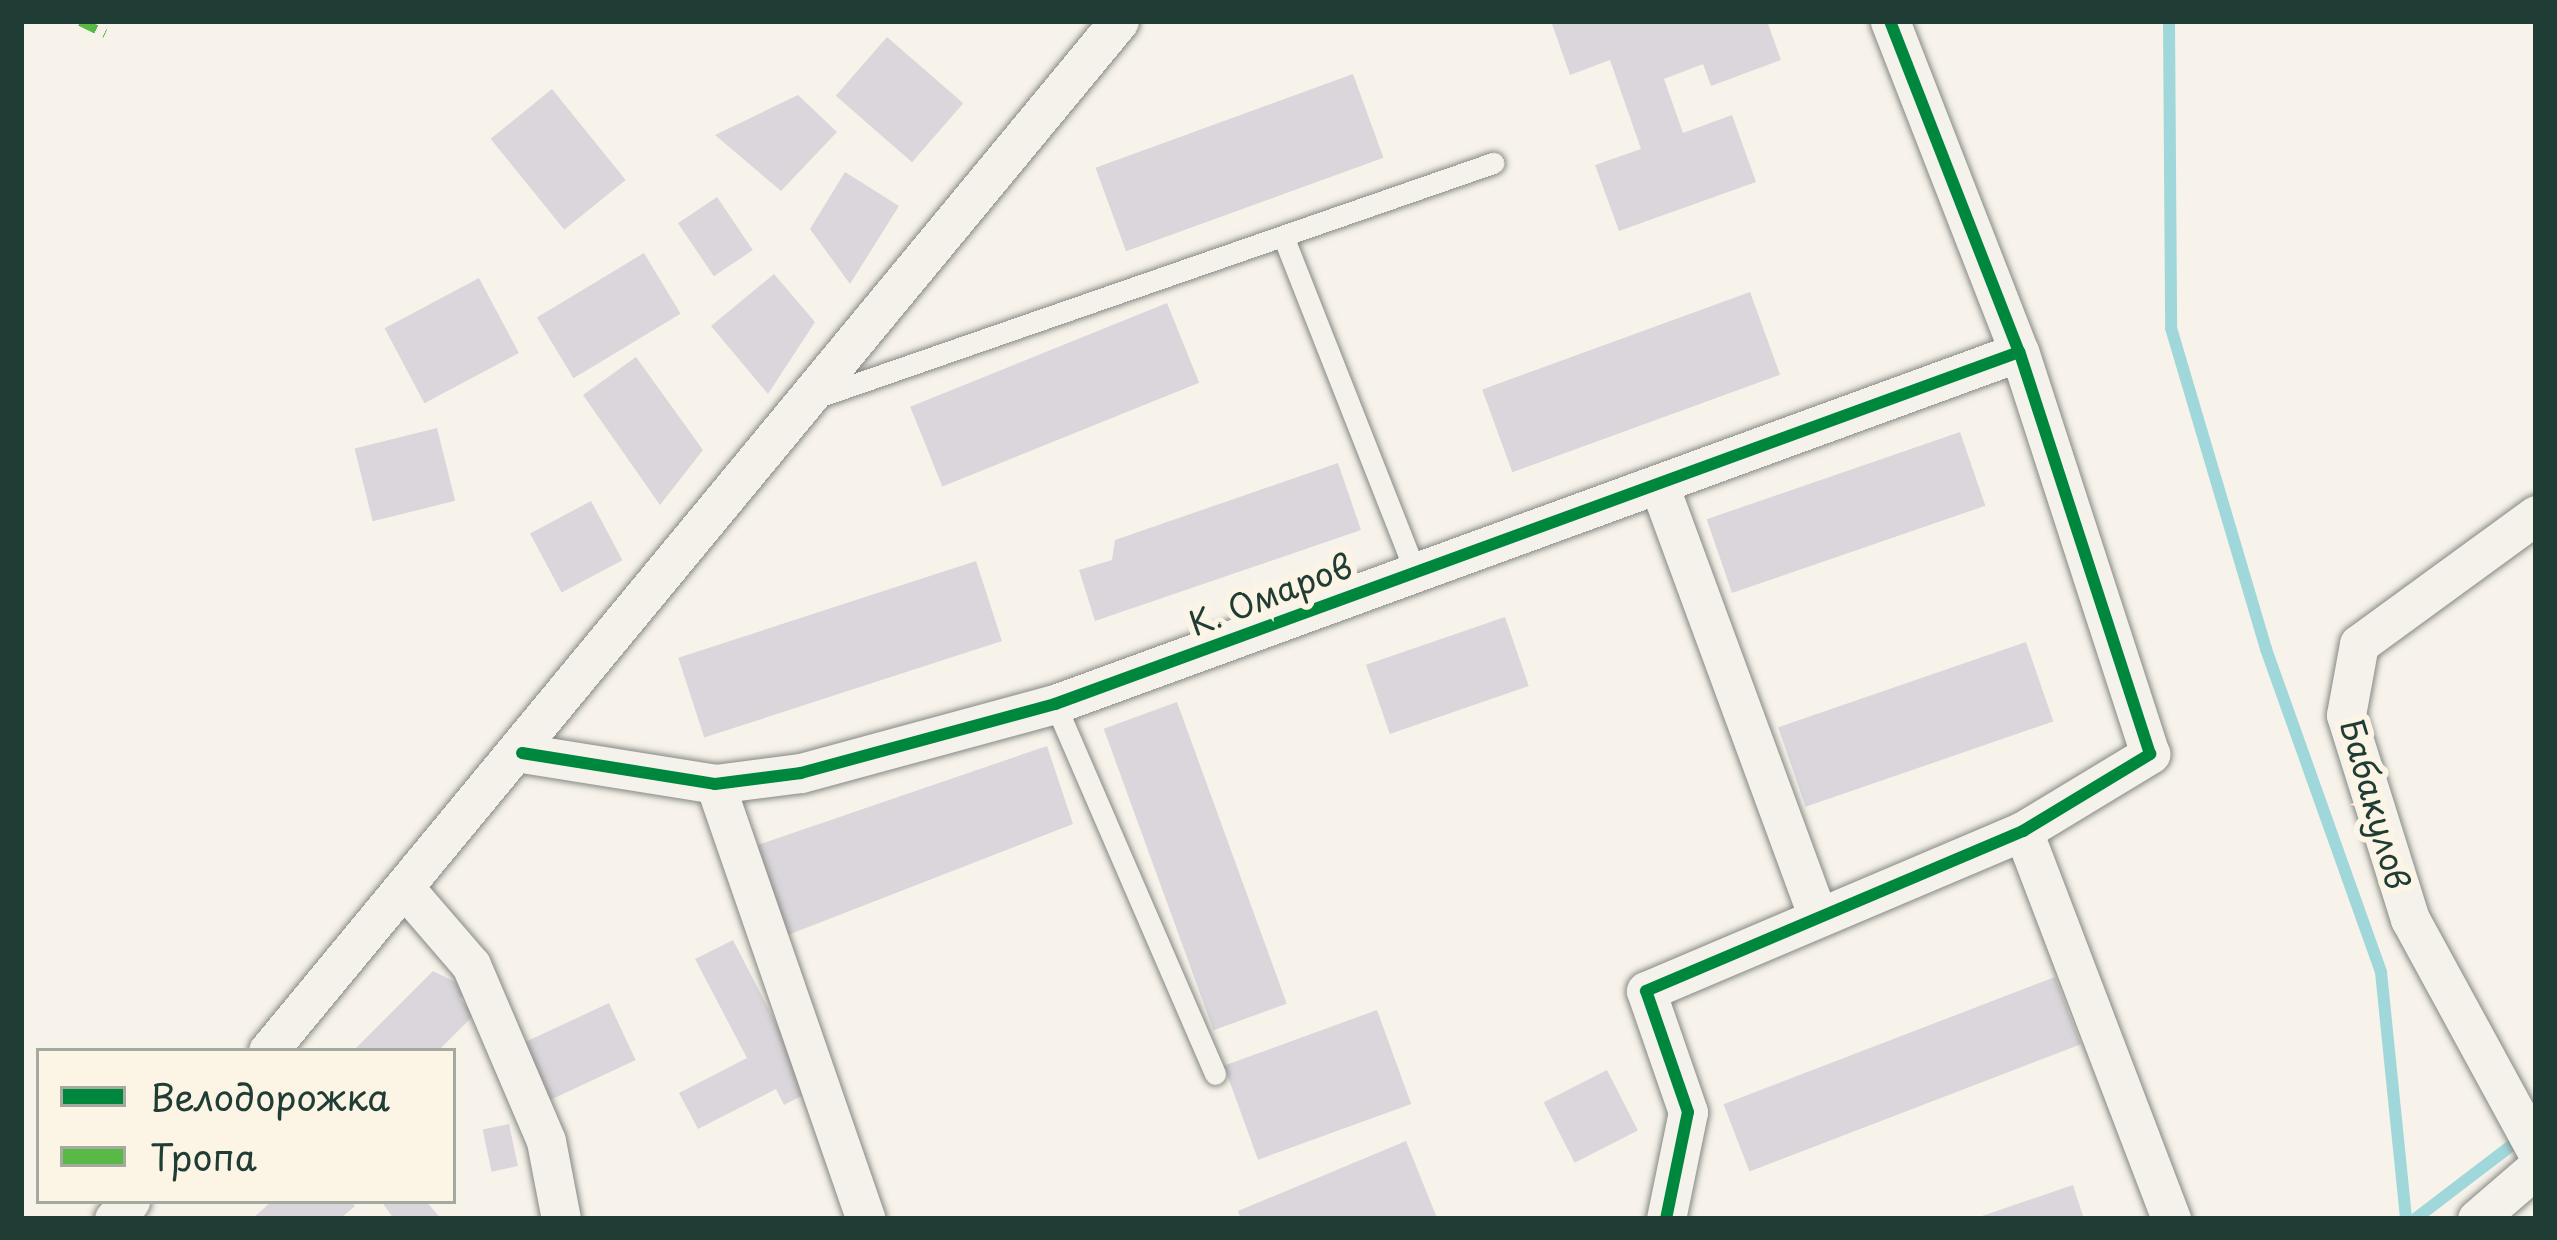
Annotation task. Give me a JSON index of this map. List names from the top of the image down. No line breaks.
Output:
{"streets":{"street":["К. Омаров","Бабакулов"]},"legend":["Велодорожка","Тропа"]}
